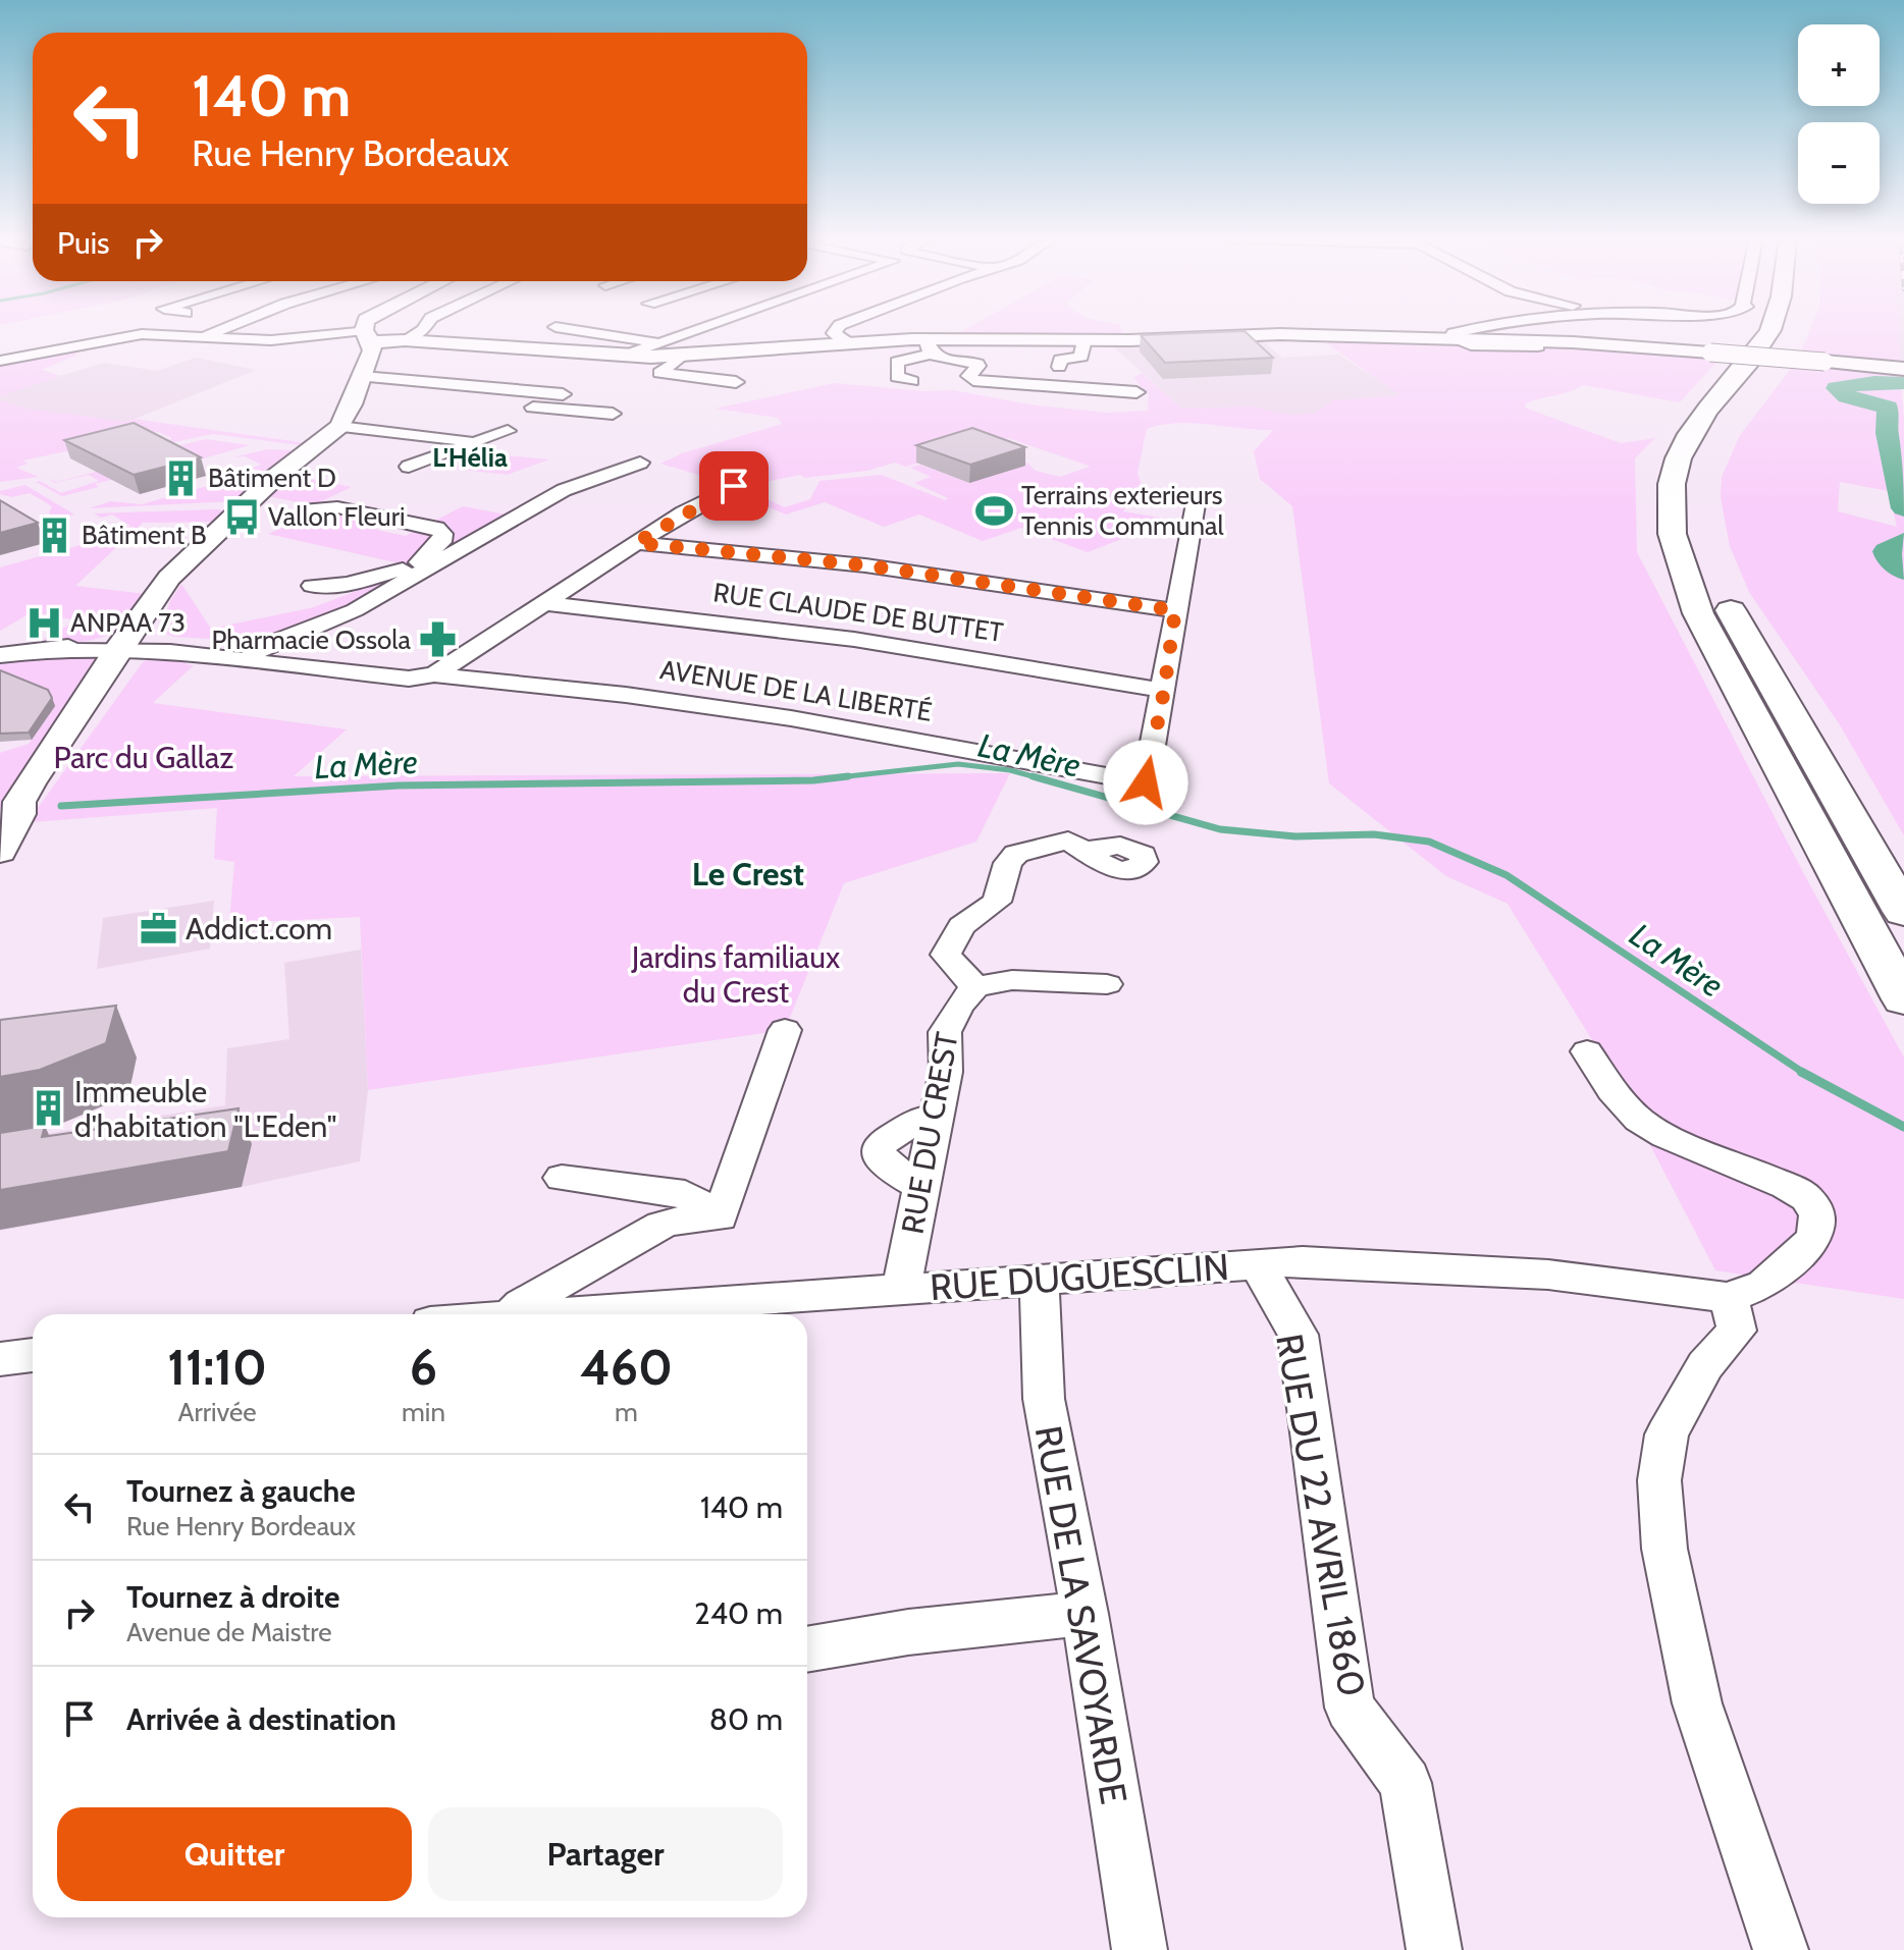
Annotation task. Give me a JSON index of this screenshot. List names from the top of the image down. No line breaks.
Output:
{"streets":{"street":["RUE CLAUDE DE BUTTET","AVENUE DE LA LIBERTÉ","RUE DU CREST","RUE DUGUESCLIN","RUE DU 22 AVRIL 1860","RUE DE LA SAVOYARDE"]},"crossings":[["RUE CLAUDE DE BUTTET","AVENUE DE LA LIBERTÉ"],["RUE DU CREST","RUE DUGUESCLIN"],["RUE DUGUESCLIN","RUE DU 22 AVRIL 1860"],["RUE DUGUESCLIN","RUE DE LA SAVOYARDE"]],"districts":["L'Hélia","Le Crest"],"water":["La Mère"],"parks":["Parc du Gallaz","Jardins familiaux du Crest"],"places":{"building":["Bâtiment D","Bâtiment B","Immeuble d'habitation \"L'Eden\""],"sports":["Terrains exterieurs Tennis Communal"],"bus stop":["Vallon Fleuri"],"hospital":["ANPAA 73"],"pharmacy":["Pharmacie Ossola"],"office":["Addict.com"]},"page":{"map_buttons":["+","−"],"turn":["140 m","Rue Henry Bordeaux"],"then":"Puis","eta":["11:10","Arrivée","6","min","460","m"],"list":[{"name":"Tournez à gauche","note":"Rue Henry Bordeaux","value":"140 m"},{"name":"Tournez à droite","note":"Avenue de Maistre","value":"240 m"},{"name":"Arrivée à destination","value":"80 m"}],"buttons":["Quitter","Partager"]}}
